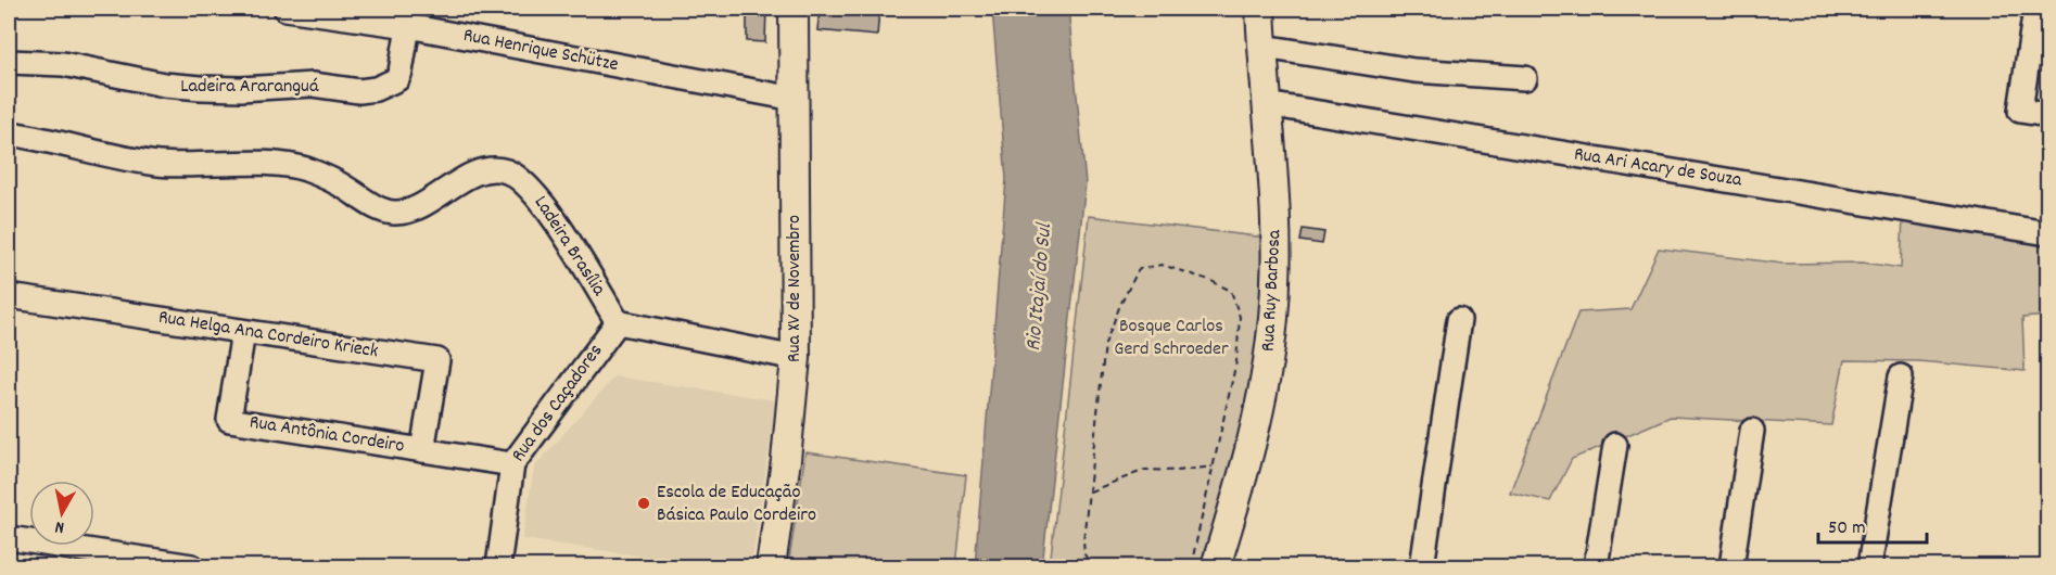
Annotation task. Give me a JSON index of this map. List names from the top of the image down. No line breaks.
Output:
{"streets":{"main road":["Rua XV de Novembro","Rua Ruy Barbosa"],"street":["Rua Henrique Schütze","Ladeira Araranguá","Rua Ari Acary de Souza","Ladeira Brasília","Rua Helga Ana Cordeiro Krieck","Rua dos Caçadores","Rua Antônia Cordeiro"]},"crossings":[["Rua Henrique Schütze","Ladeira Araranguá"],["Rua Henrique Schütze","Rua XV de Novembro"],["Rua Ari Acary de Souza","Rua Ruy Barbosa"],["Ladeira Brasília","Rua dos Caçadores"],["Rua Helga Ana Cordeiro Krieck","Rua Antônia Cordeiro"],["Rua dos Caçadores","Rua Antônia Cordeiro"]],"water":["Rio Itajaí do Sul"],"parks":["Bosque Carlos Gerd Schroeder"],"places":["Escola de Educação Básica Paulo Cordeiro"],"scale_bar":"50 m","north":"bottom"}
